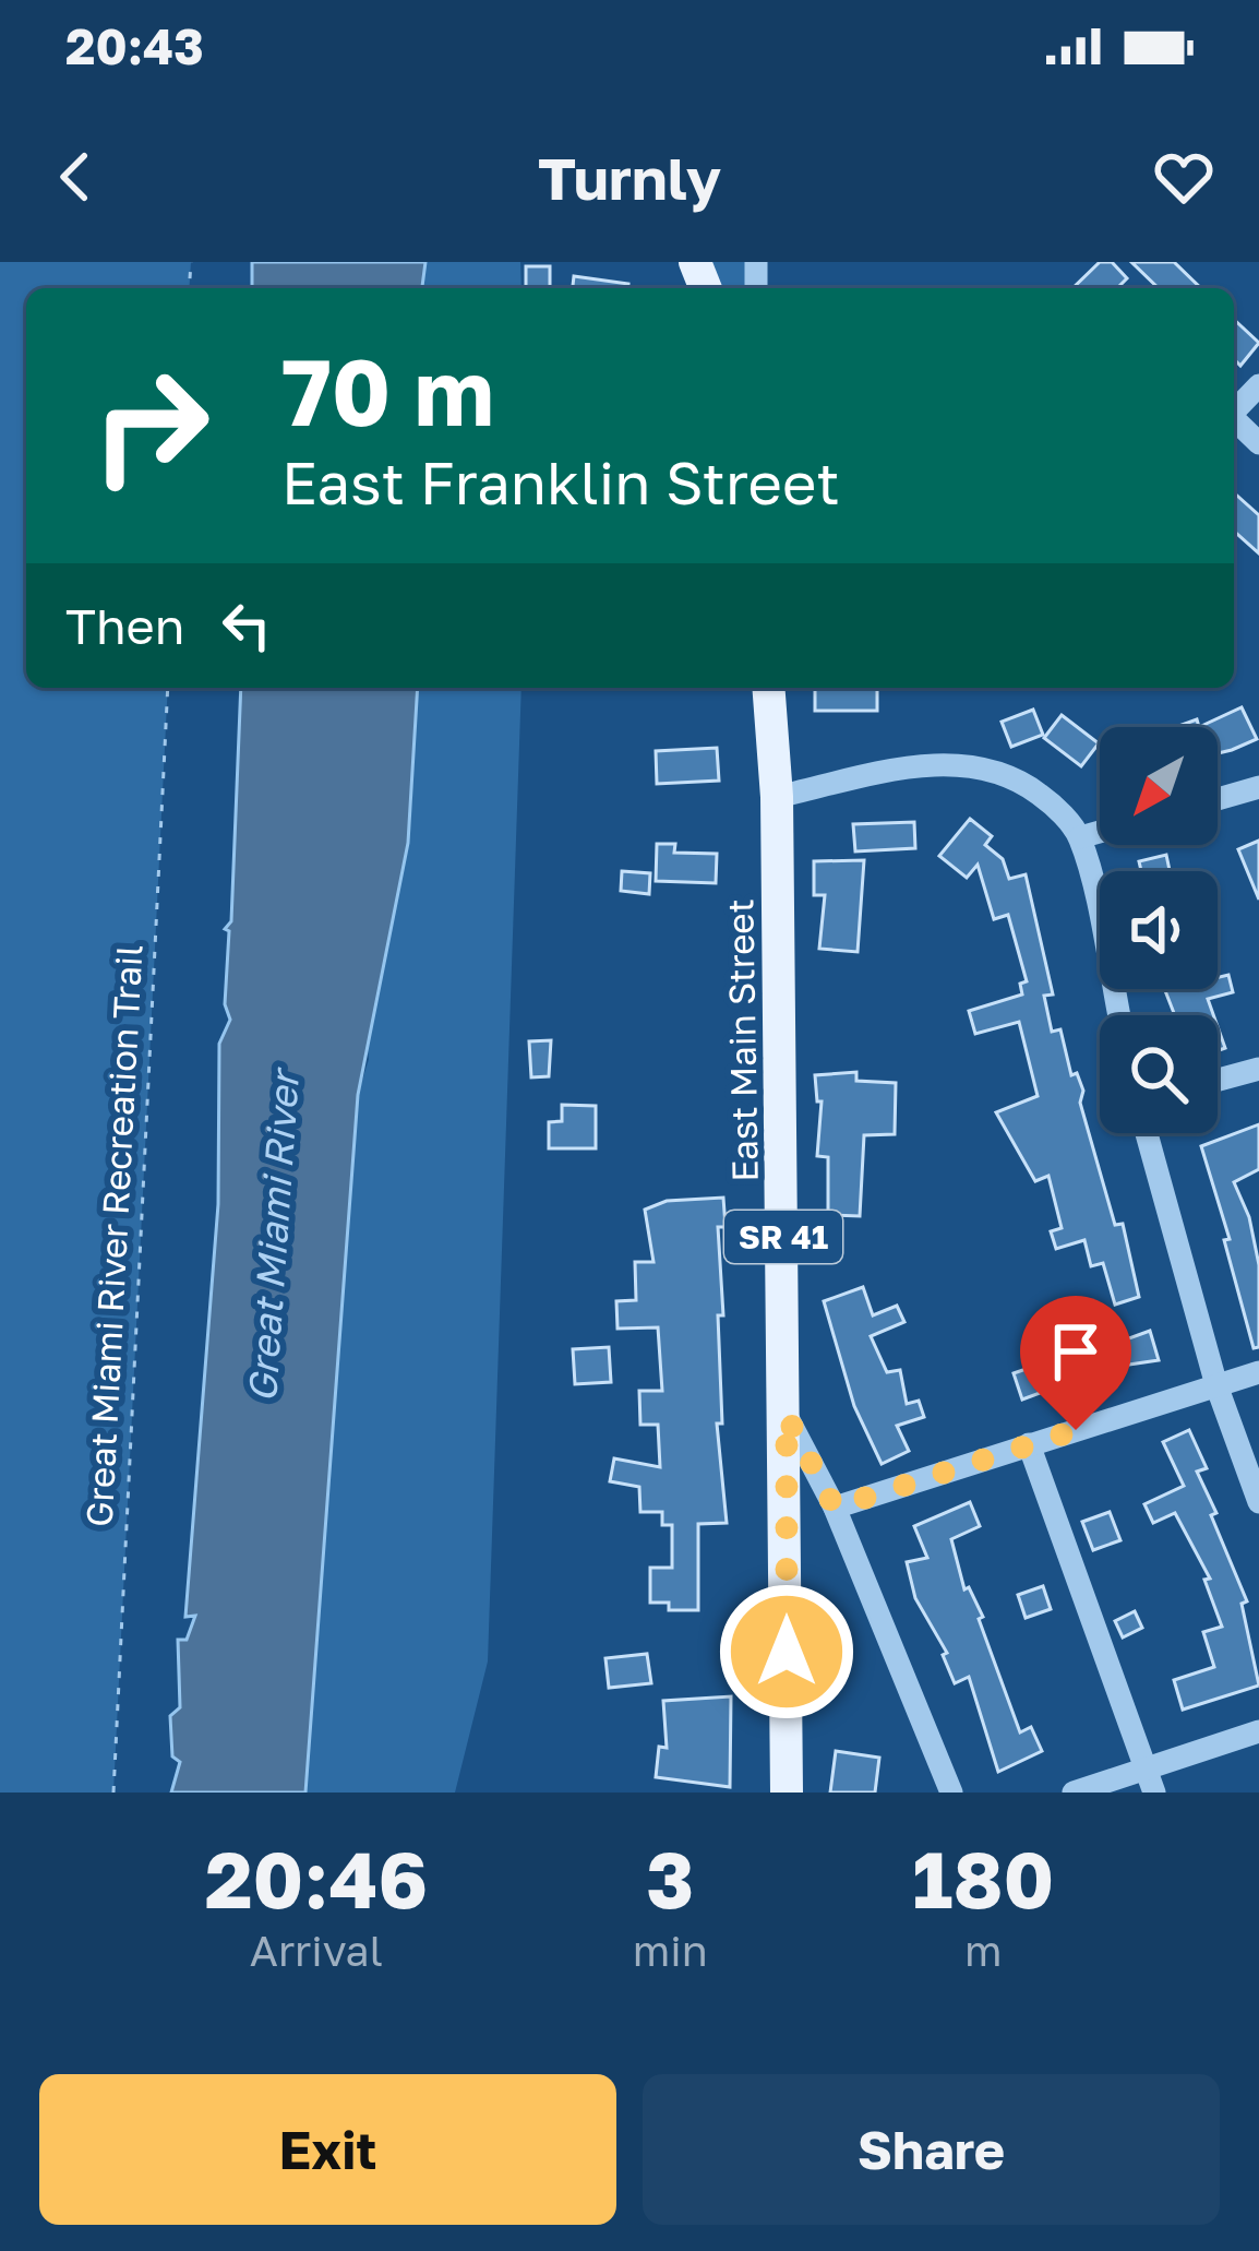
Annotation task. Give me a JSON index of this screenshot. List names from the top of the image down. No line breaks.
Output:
{"streets":{"main road":["East Main Street","SR 41"],"path":["Great Miami River Recreation Trail"]},"water":["Great Miami River"],"north":"bottom left","page":{"status":"20:43","header":"Turnly","turn":["70 m","East Franklin Street"],"then":"Then","eta":["20:46","Arrival","3","min","180","m"],"buttons":["Exit","Share"]}}
